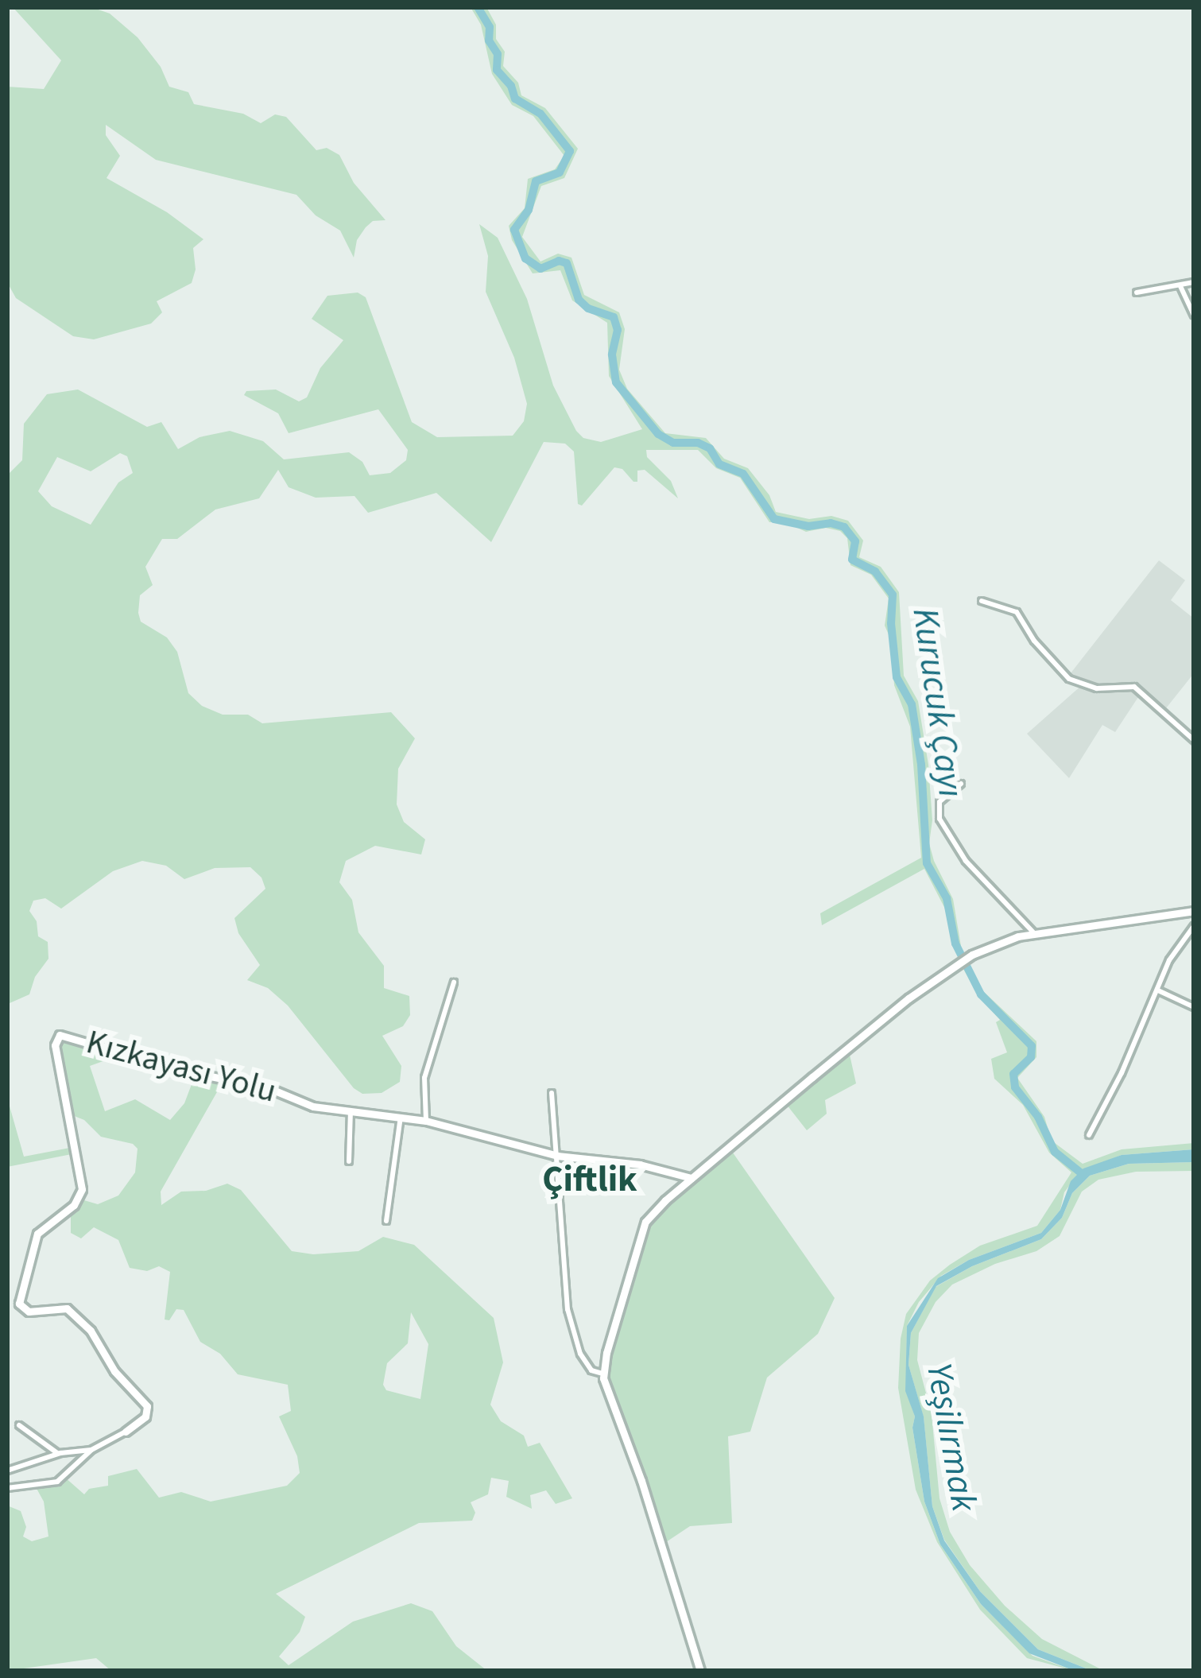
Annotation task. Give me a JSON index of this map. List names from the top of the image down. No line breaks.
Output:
{"streets":{"street":["Kızkayası Yolu"]},"districts":["Çiftlik"],"water":["Kurucuk Çayı","Yeşilırmak"]}
